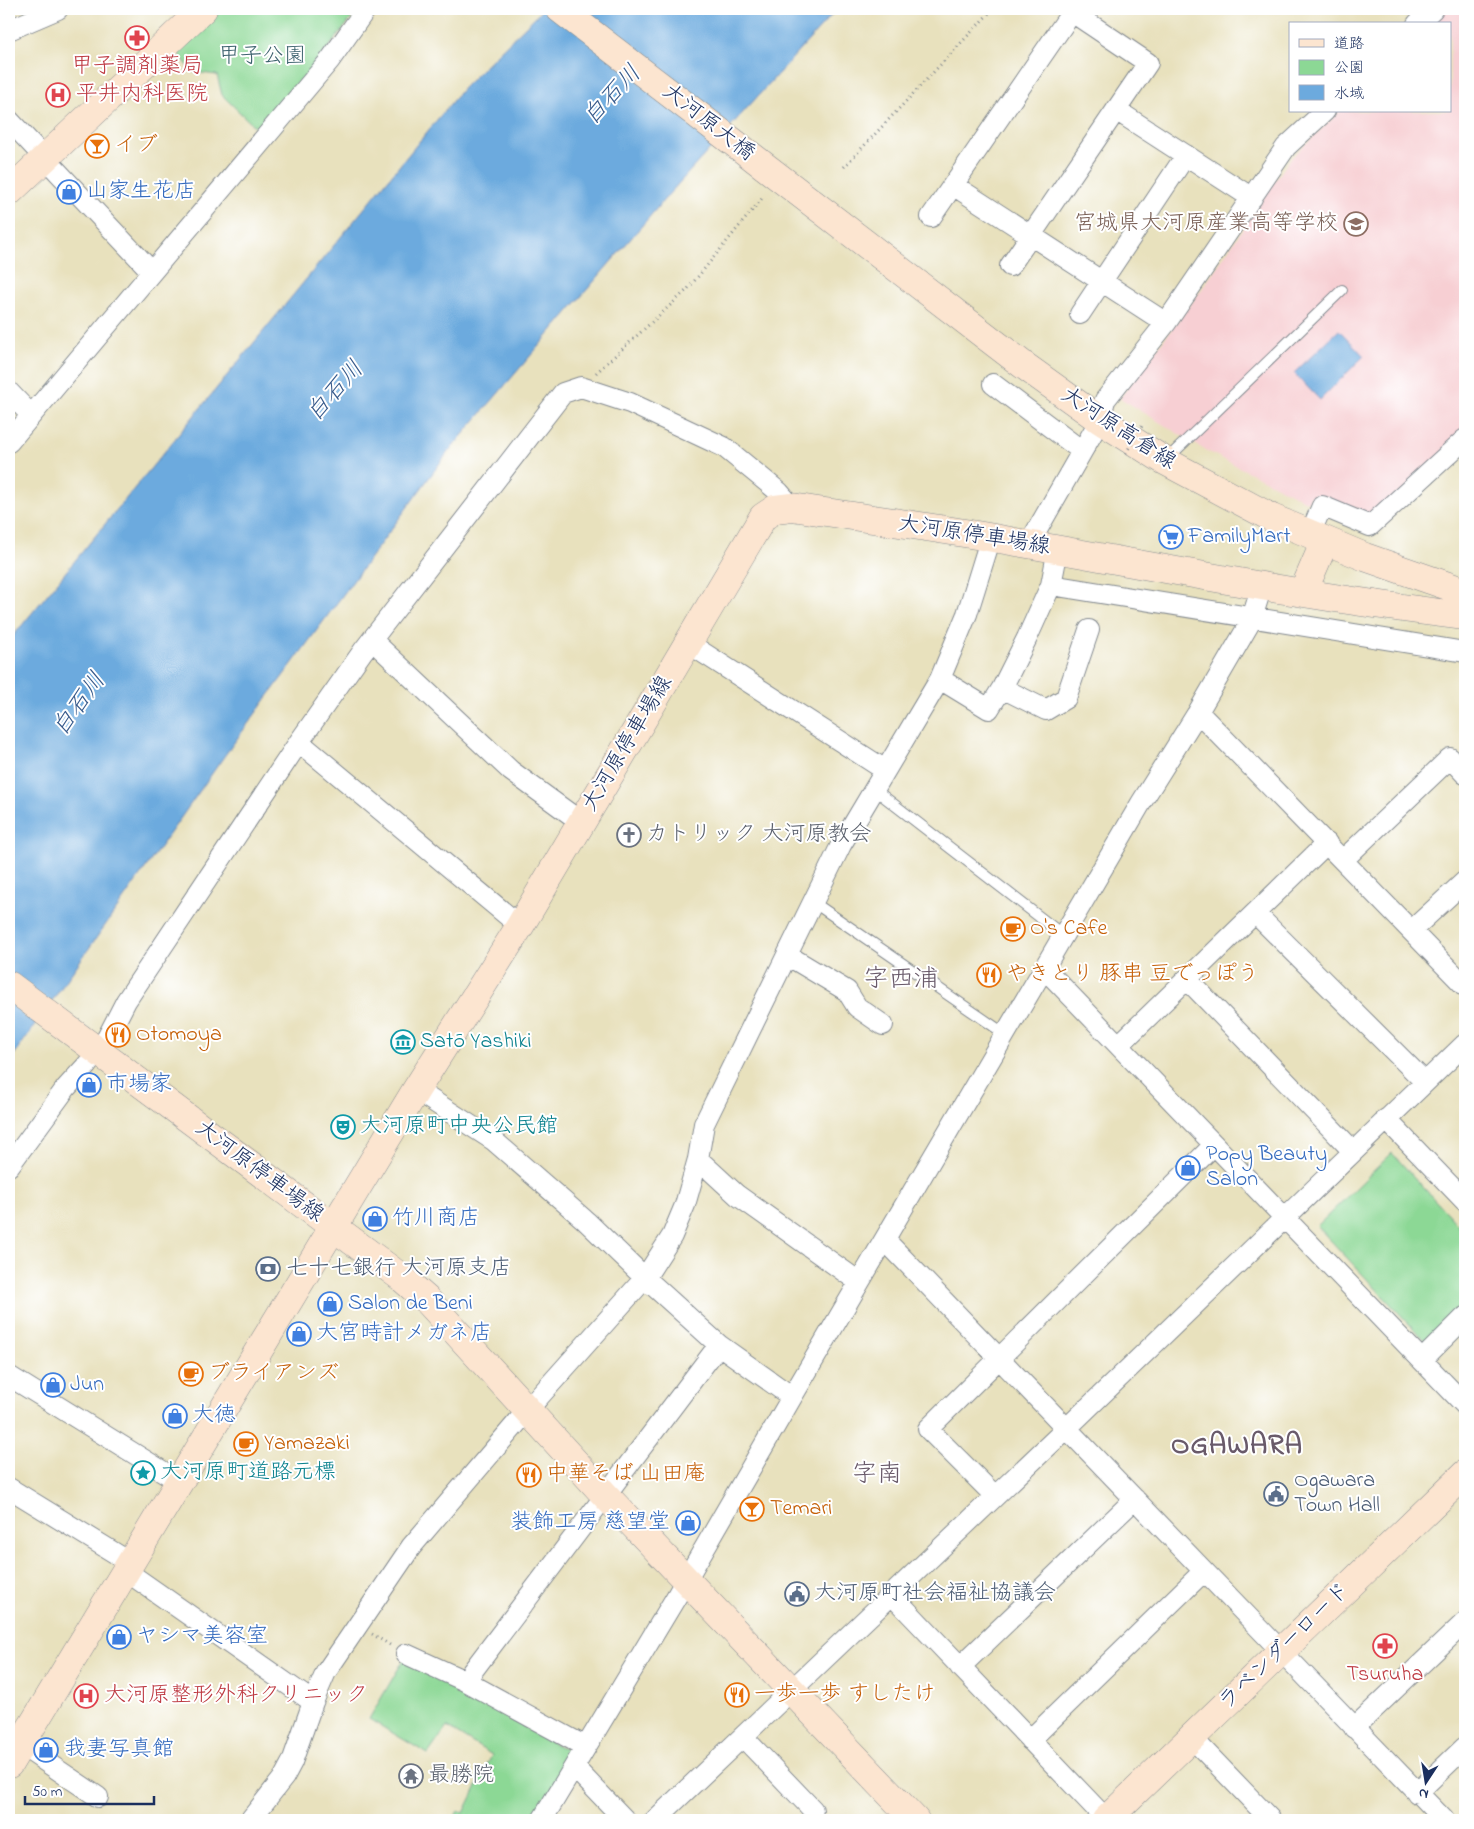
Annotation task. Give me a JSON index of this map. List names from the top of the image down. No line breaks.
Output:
{"streets":{"main road":["大河原大橋","大河原高倉線","大河原停車場線","ラベンダーロード"]},"crossings":[["大河原大橋","大河原高倉線"]],"districts":["字西浦","OGAWARA","字南"],"water":["白石川"],"parks":["甲子公園"],"places":{"pharmacy":["甲子調剤薬局","Tsuruha"],"hospital":["平井内科医院","大河原整形外科クリニック"],"bar":["イブ","Temari"],"shop":["山家生花店","市場家","Popy Beauty Salon","竹川商店","Salon de Beni","大宮時計メガネ店","Jun","大徳","装飾工房 慈望堂","ヤシマ美容室","我妻写真館"],"school or university":["宮城県大河原産業高等学校"],"supermarket":["FamilyMart"],"church":["カトリック 大河原教会"],"cafe":["O's Cafe","ブライアンズ","Yamazaki"],"restaurant":["やきとり 豚串 豆でっぽう","Otomoya","中華そば 山田庵","一歩一歩 すしたけ"],"museum":["Satō Yashiki"],"theatre":["大河原町中央公民館"],"bank":["七十七銀行 大河原支店"],"place":["大河原町道路元標"],"public building":["Ogawara Town Hall","大河原町社会福祉協議会"],"temple":["最勝院"]},"legend":["道路","公園","水域"],"scale_bar":"50 m","north":"bottom"}
